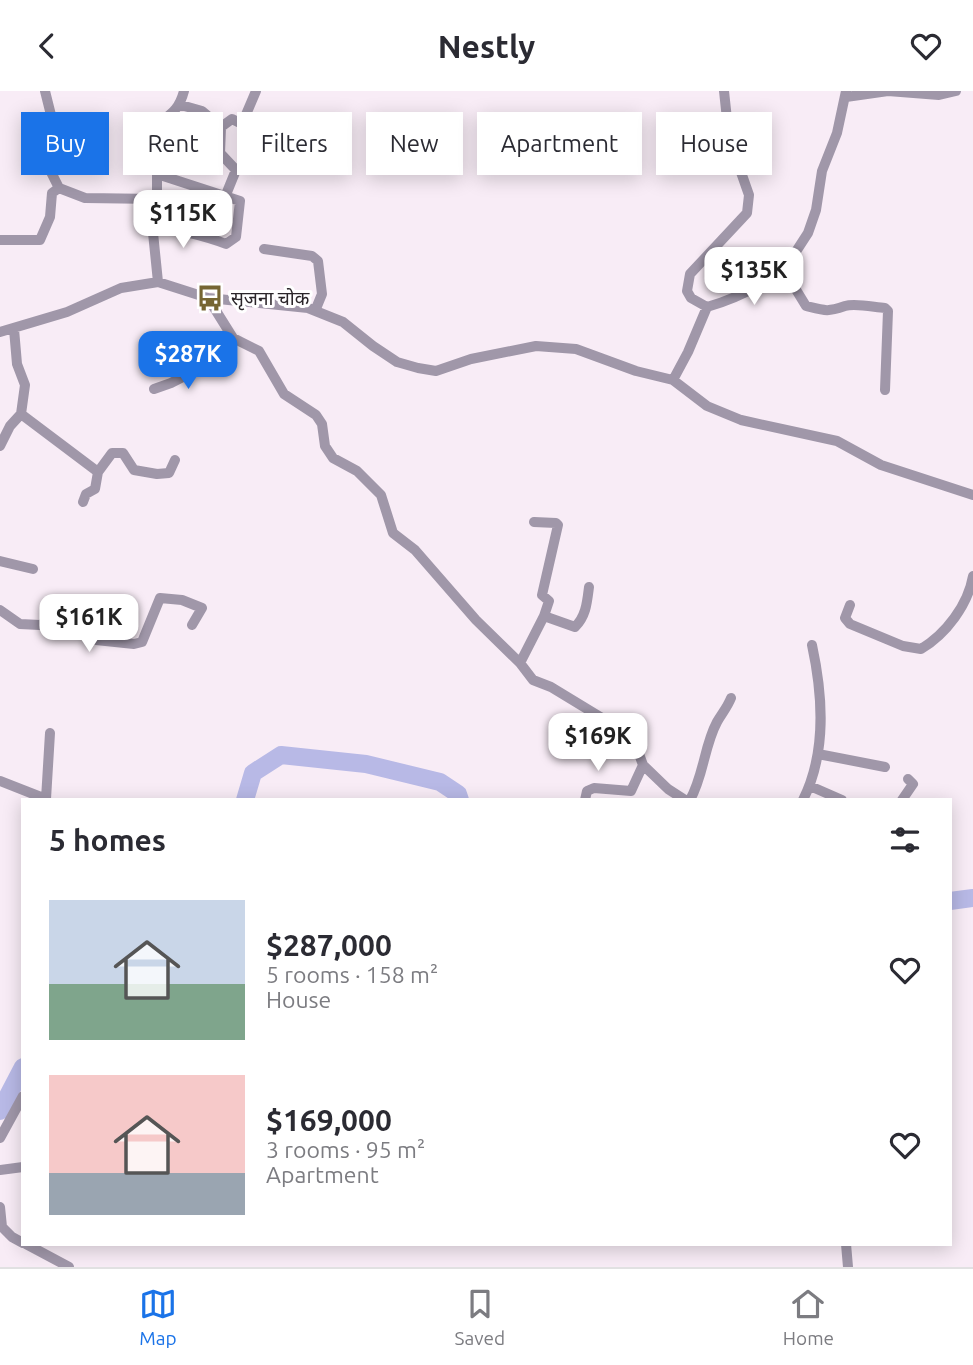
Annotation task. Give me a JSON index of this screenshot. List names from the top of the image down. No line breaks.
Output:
{"places":{"bus stop":["सृजना चोक"]},"page":{"header":"Nestly","chip":["Buy","Rent","Filters","New","Apartment","House"],"price":["$115K","$135K","$287K","$161K","$169K"],"heading":"5 homes","list":[{"name":"$287,000","note":"5 rooms · 158 m² · House"},{"name":"$169,000","note":"3 rooms · 95 m² · Apartment"}],"tabs":["Map","Saved","Home"]}}
